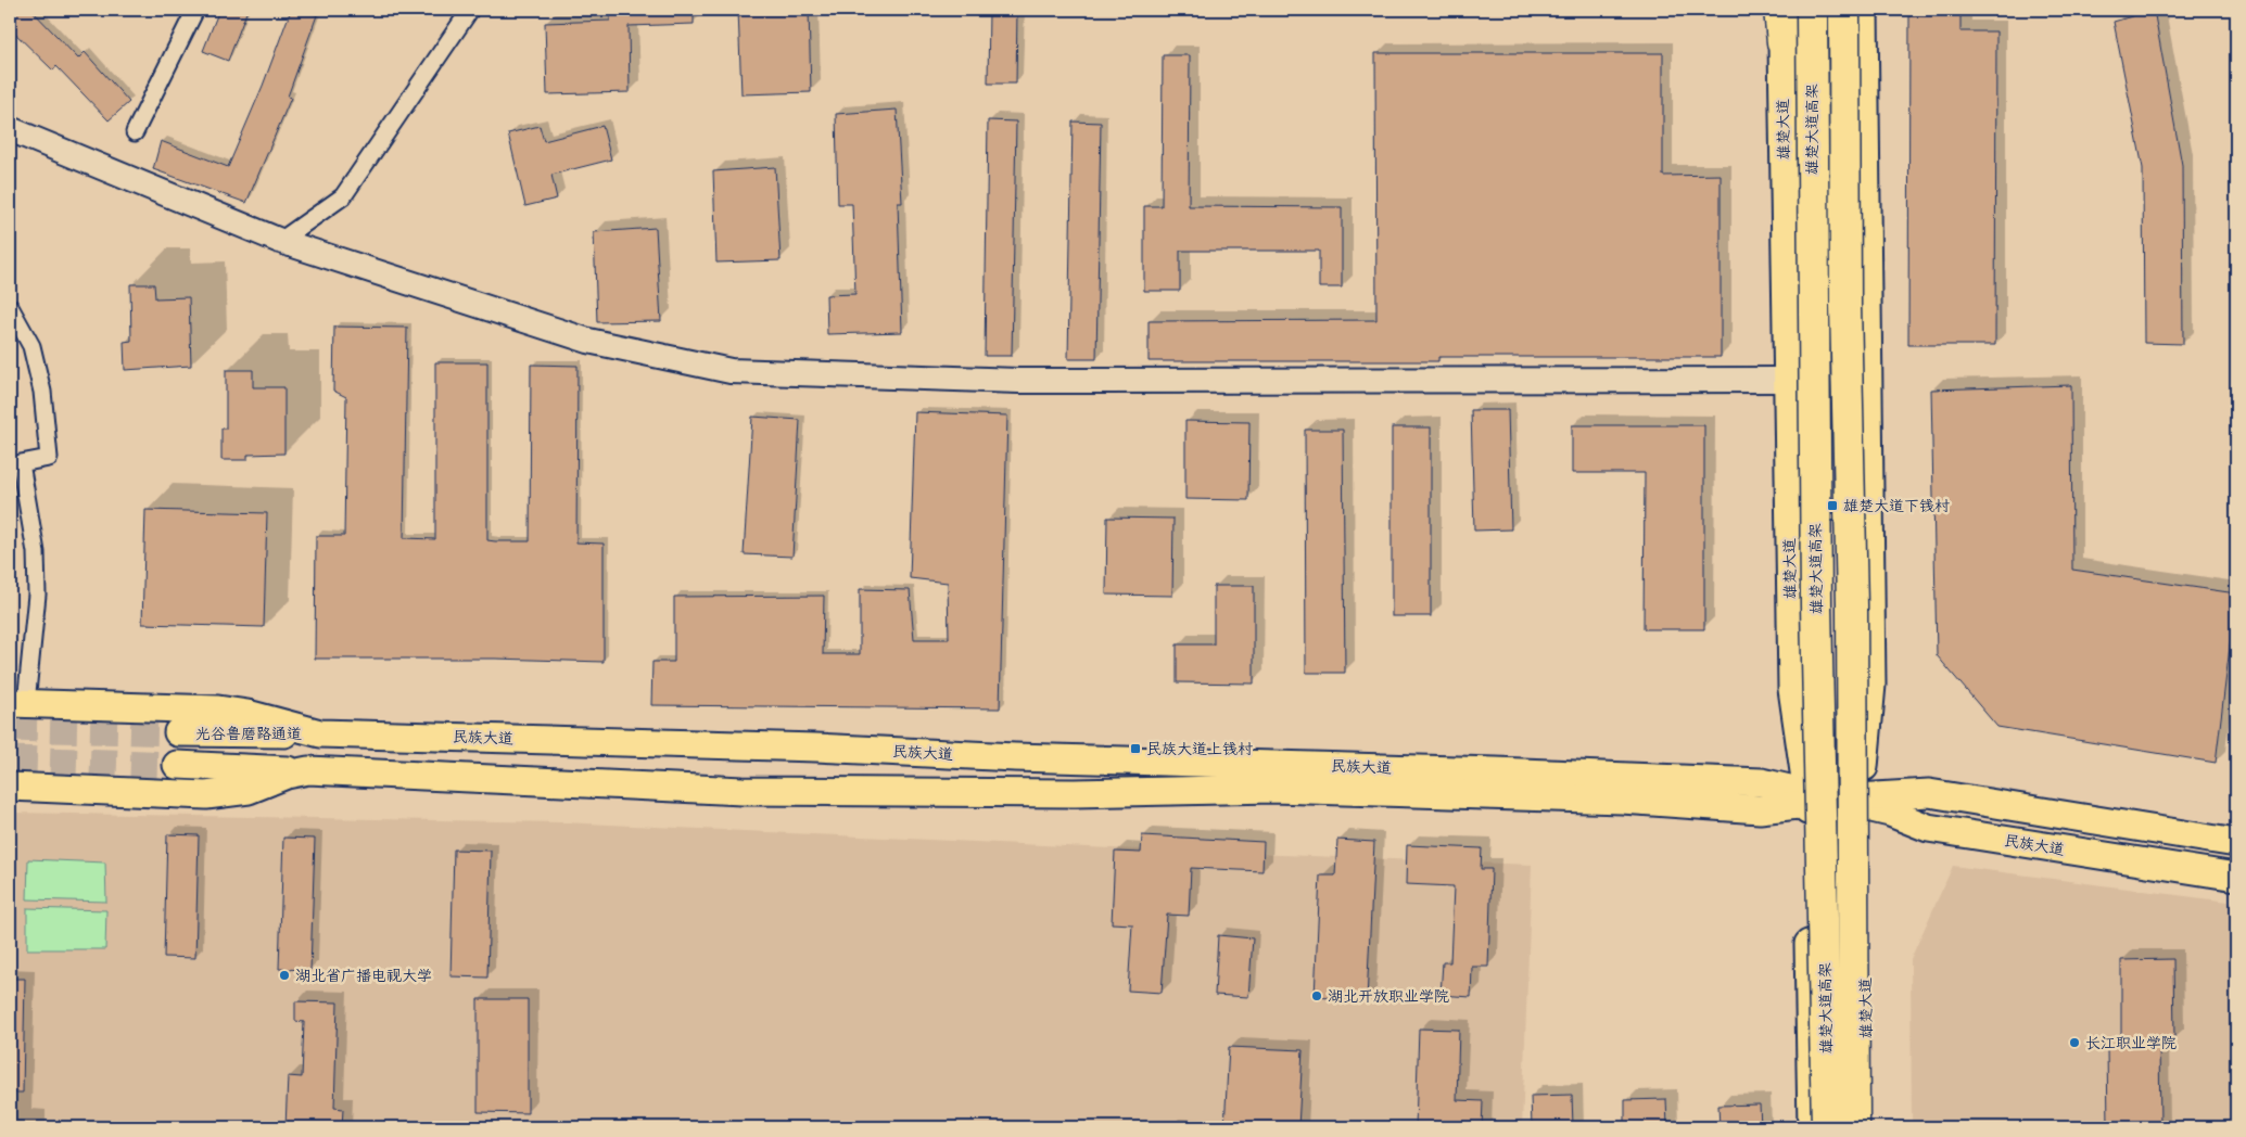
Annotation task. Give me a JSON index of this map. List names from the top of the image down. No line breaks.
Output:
{"streets":{"highway":["雄楚大道高架"],"main road":["雄楚大道","光谷鲁磨路通道","民族大道"]},"crossings":[["雄楚大道","民族大道"],["光谷鲁磨路通道","民族大道"]],"places":{"transit":["雄楚大道下钱村","民族大道上钱村"],"other":["湖北省广播电视大学","湖北开放职业学院","长江职业学院"]}}
